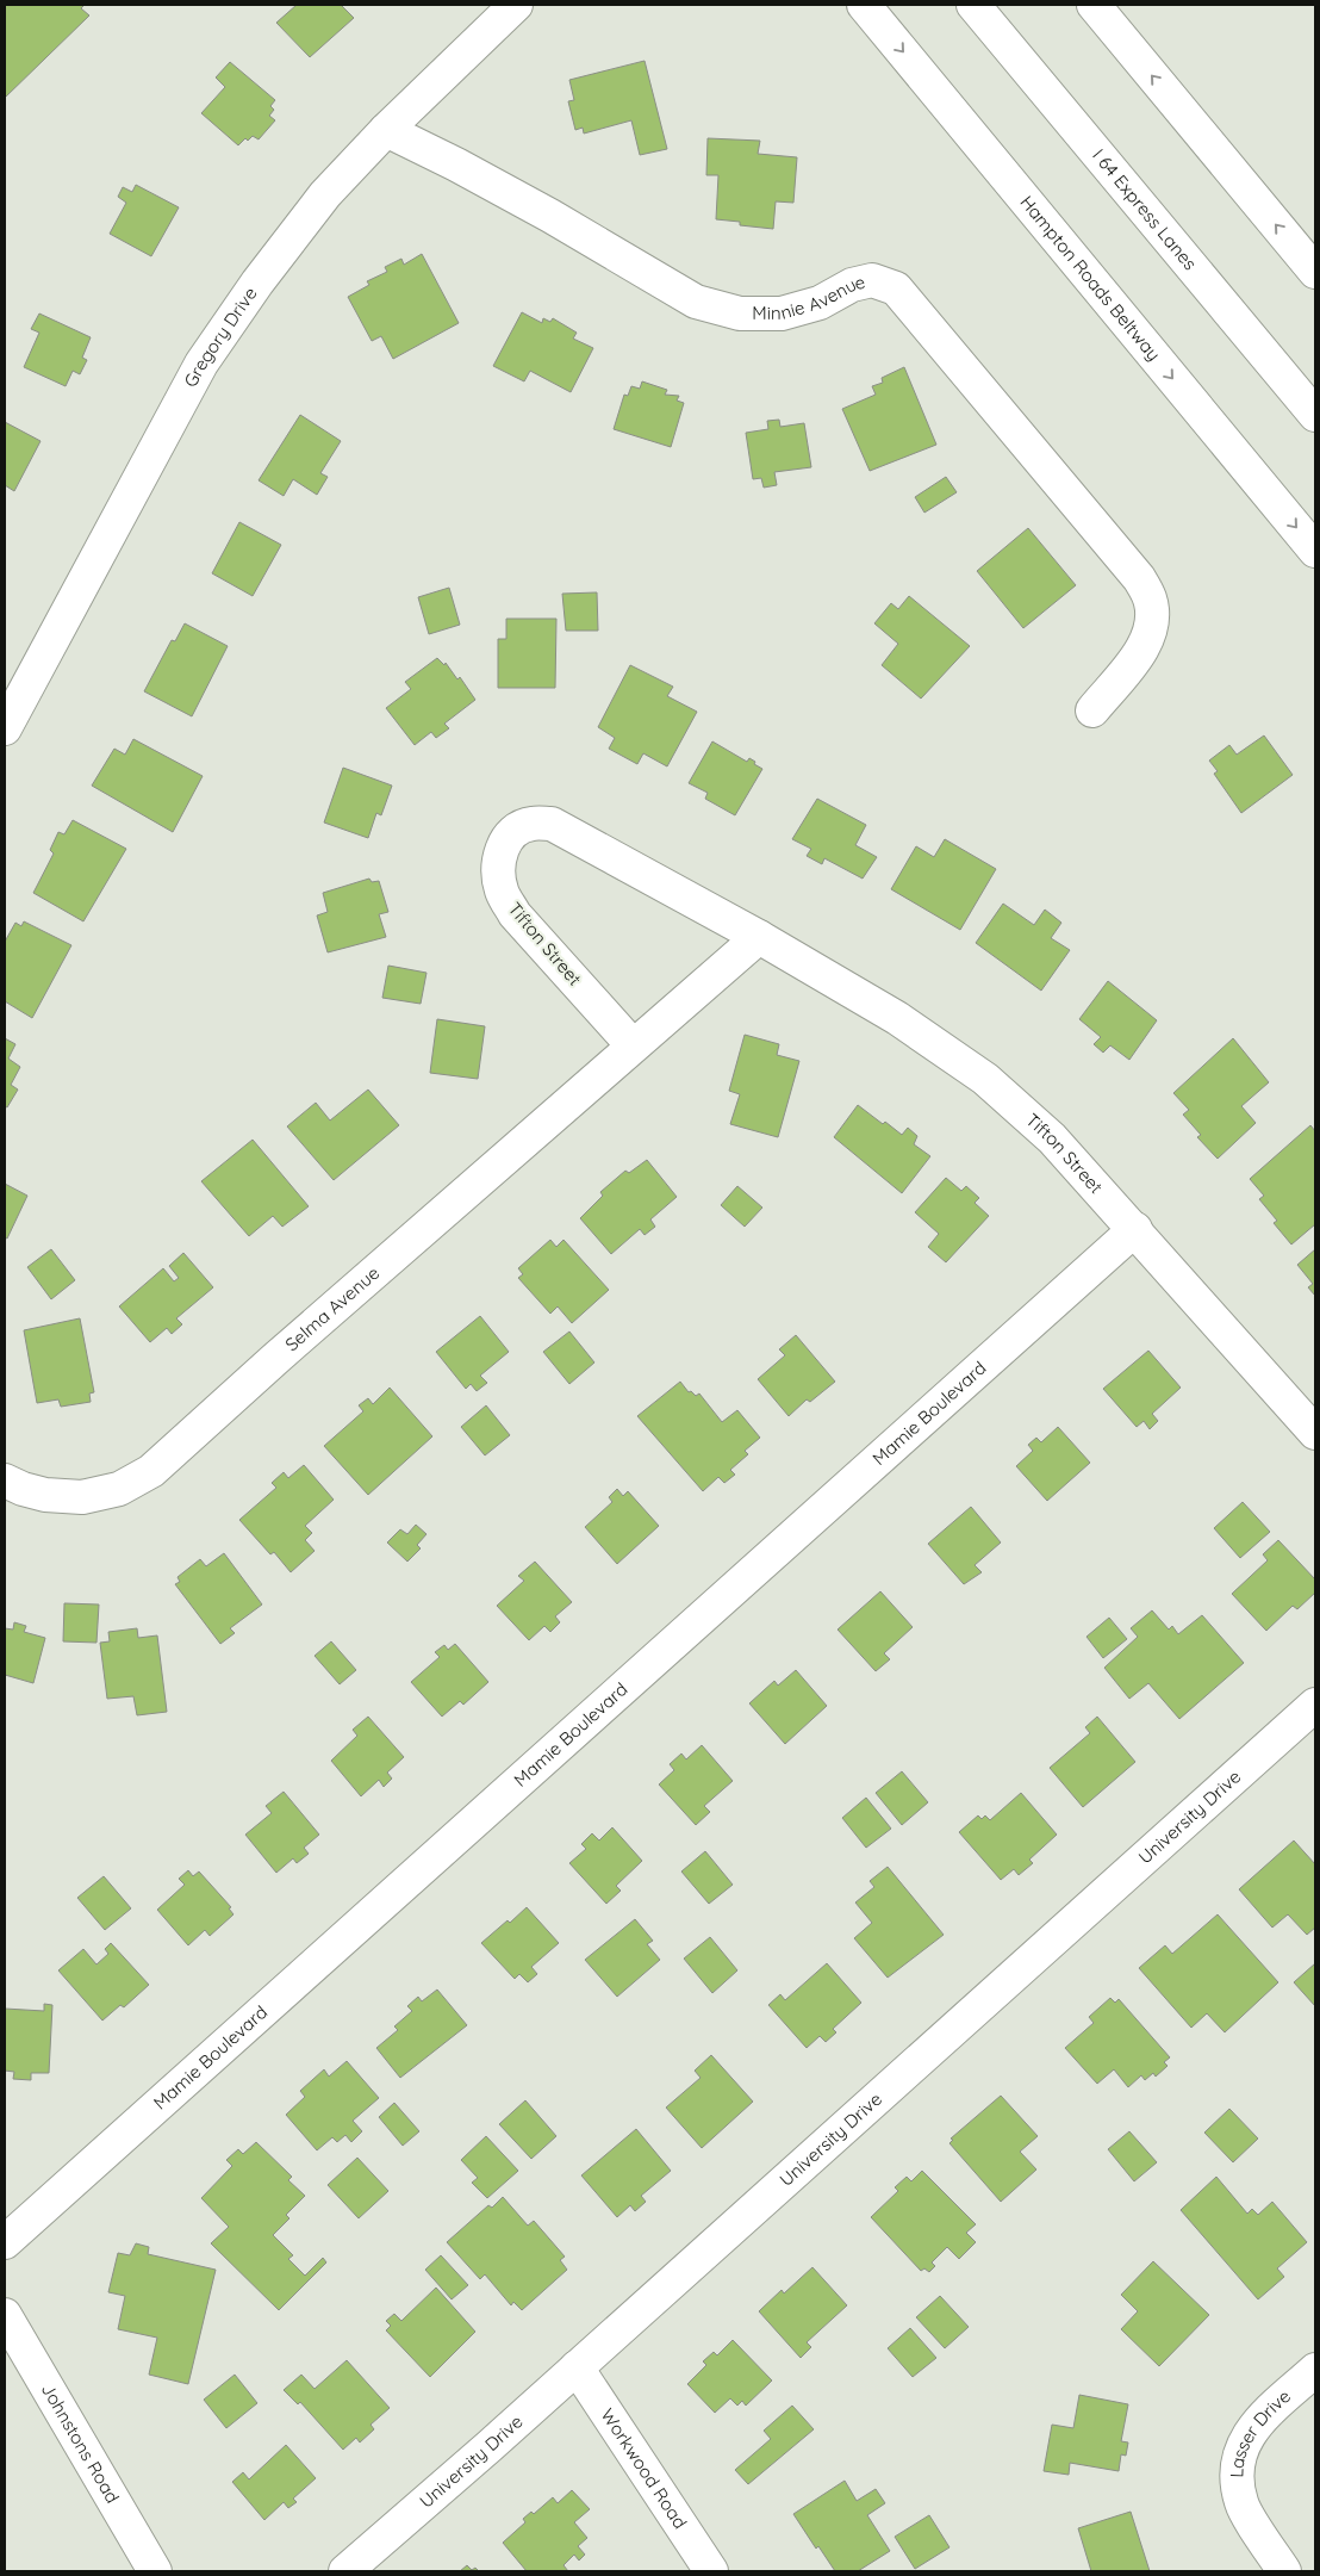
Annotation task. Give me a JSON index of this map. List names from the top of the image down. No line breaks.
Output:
{"streets":{"main road":["I 64 Express Lanes","Hampton Roads Beltway","Minnie Avenue","Gregory Drive","Tifton Street","Selma Avenue","Mamie Boulevard","University Drive","Lasser Drive","Johnstons Road","Workwood Road"]},"crossings":[["Minnie Avenue","Gregory Drive"],["Tifton Street","Selma Avenue"],["Tifton Street","Mamie Boulevard"],["University Drive","Workwood Road"]]}
